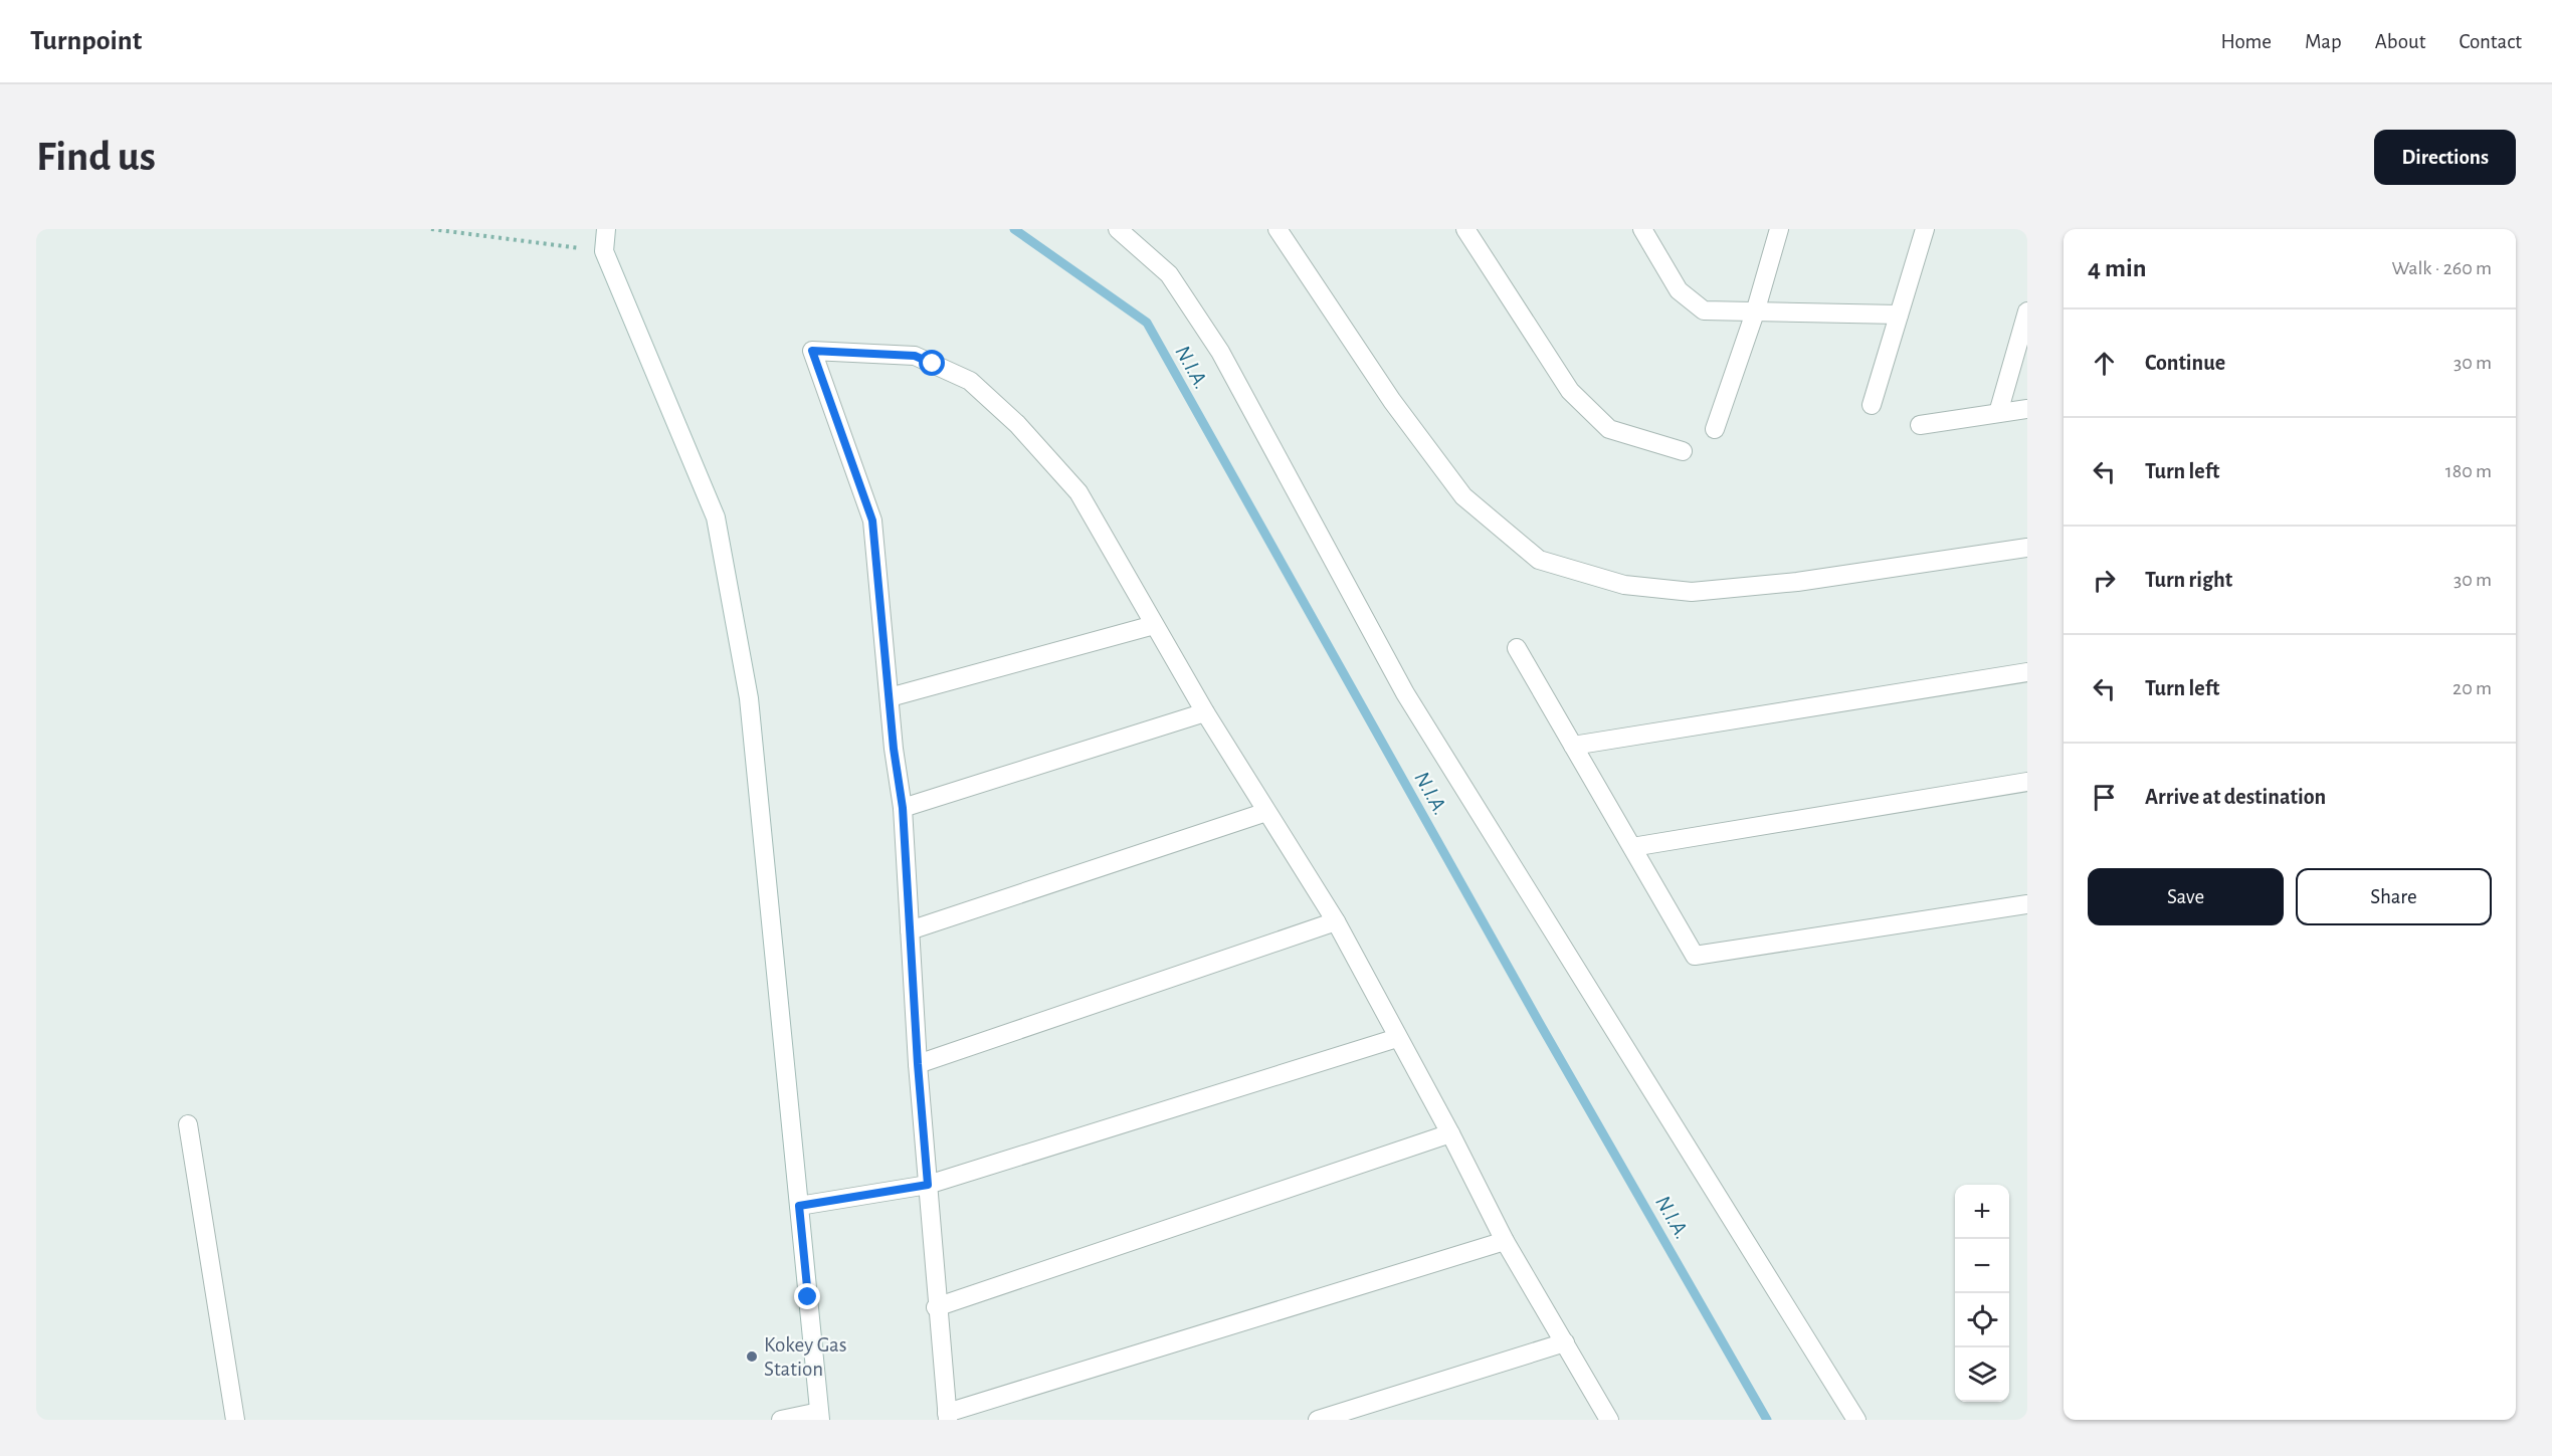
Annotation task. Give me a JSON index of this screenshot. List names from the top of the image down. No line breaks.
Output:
{"water":["N.I.A."],"places":["Kokey Gas Station"],"page":{"header":"Turnpoint","nav":["Home","Map","About","Contact"],"buttons":["Directions",["Save","Share"]],"title":"Find us","heading":["4 min","Walk · 260 m"],"list":[["Continue","30 m"],["Turn left","180 m"],["Turn right","30 m"],["Turn left","20 m"],"Arrive at destination"],"map_buttons":["+","−"]}}
